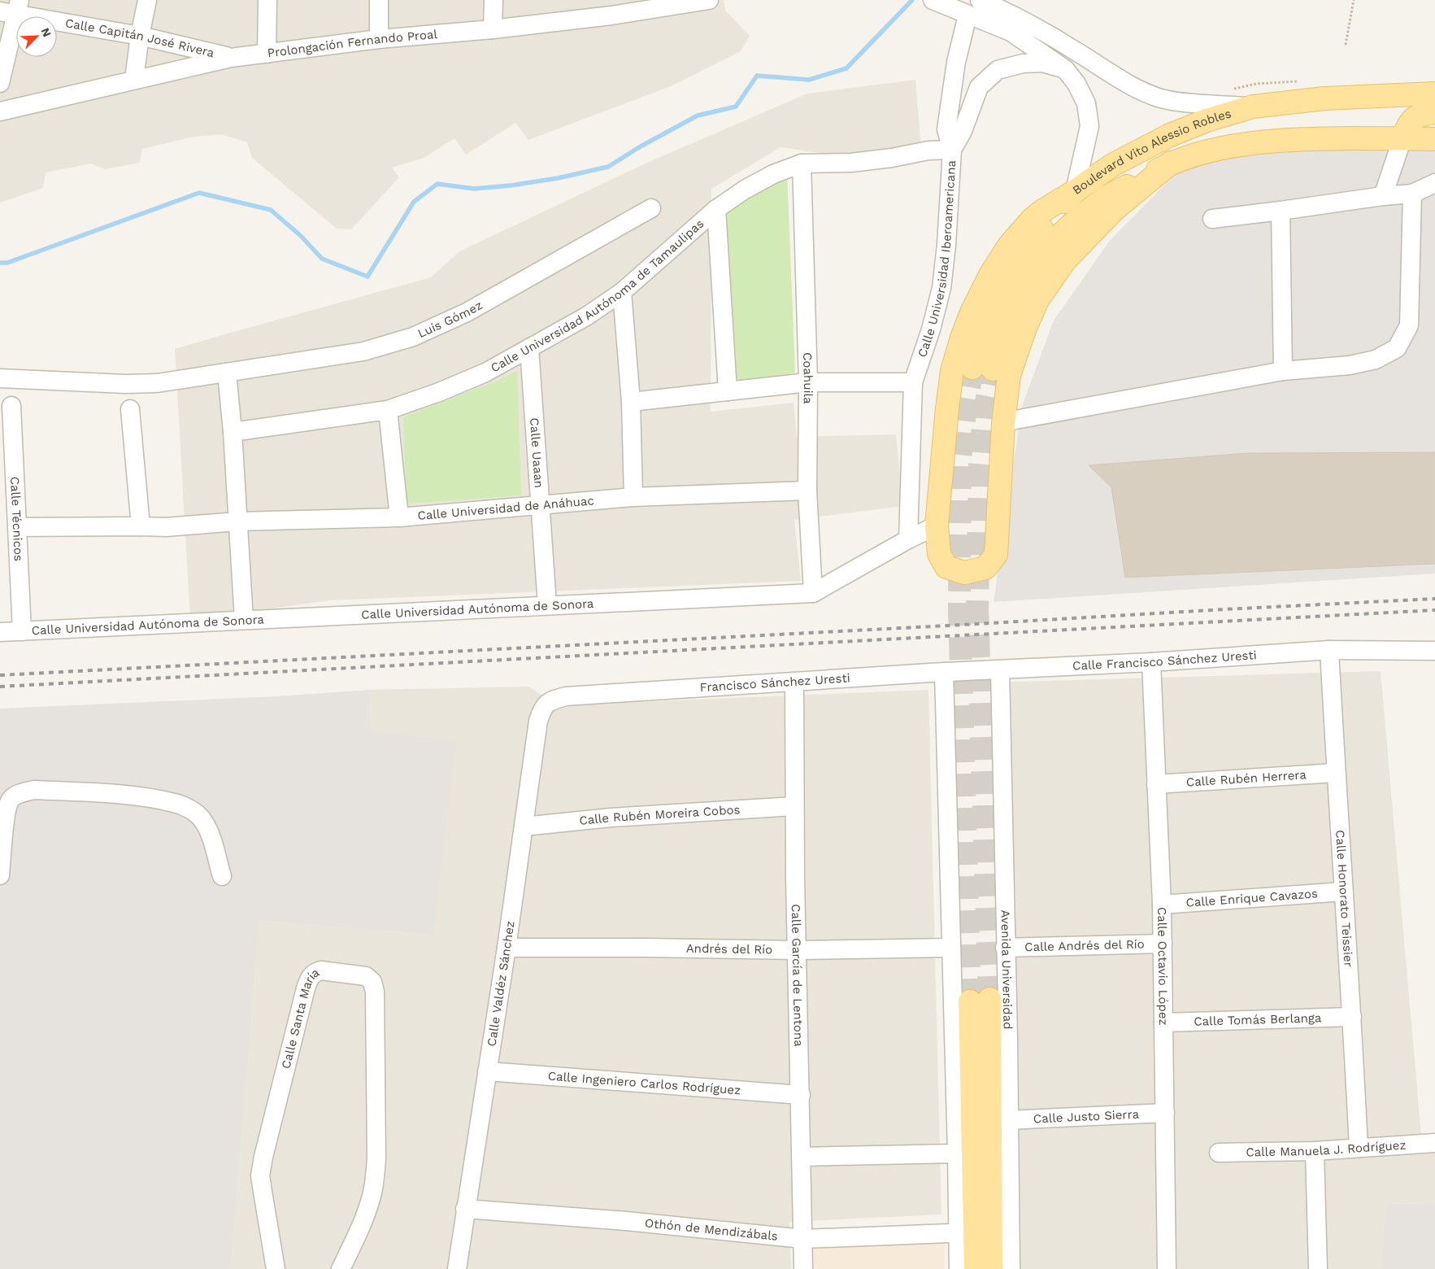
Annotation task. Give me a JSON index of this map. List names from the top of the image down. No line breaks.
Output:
{"streets":{"main road":["Boulevard Vito Alessio Robles","Avenida Universidad"],"street":["Calle Capitán José Rivera","Prolongación Fernando Proal","Calle Universidad Iberoamericana","Calle Universidad Autónoma de Tamaulipas","Luis Gómez","Coahuila","Calle Uaaan","Calle Universidad de Anáhuac","Calle Técnicos","Calle Universidad Autónoma de Sonora","Calle Francisco Sánchez Uresti","Francisco Sánchez Uresti","Calle Rubén Herrera","Calle Rubén Moreira Cobos","Calle Enrique Cavazos","Calle Honorato Teissier","Calle Andrés del Río","Andrés del Río","Calle Octavio López","Calle García de Lentona","Calle Valdéz Sánchez","Calle Tomás Berlanga","Calle Santa María","Calle Ingeniero Carlos Rodríguez","Calle Justo Sierra","Calle Manuela J. Rodríguez","Othón de Mendizábals"]},"crossings":[["Calle Capitán José Rivera","Prolongación Fernando Proal"],["Calle Universidad Iberoamericana","Calle Universidad Autónoma de Tamaulipas"],["Calle Universidad Iberoamericana","Calle Universidad Autónoma de Sonora"],["Calle Universidad Autónoma de Tamaulipas","Coahuila"],["Calle Universidad Autónoma de Tamaulipas","Calle Uaaan"],["Coahuila","Calle Universidad de Anáhuac"],["Coahuila","Calle Universidad Autónoma de Sonora"],["Calle Uaaan","Calle Universidad de Anáhuac"],["Calle Uaaan","Calle Universidad Autónoma de Sonora"],["Calle Universidad de Anáhuac","Calle Técnicos"],["Calle Técnicos","Calle Universidad Autónoma de Sonora"],["Calle Francisco Sánchez Uresti","Francisco Sánchez Uresti"],["Calle Francisco Sánchez Uresti","Calle Honorato Teissier"],["Calle Francisco Sánchez Uresti","Calle Octavio López"],["Calle Francisco Sánchez Uresti","Avenida Universidad"],["Francisco Sánchez Uresti","Avenida Universidad"],["Francisco Sánchez Uresti","Calle García de Lentona"],["Francisco Sánchez Uresti","Calle Valdéz Sánchez"],["Calle Rubén Herrera","Calle Honorato Teissier"],["Calle Rubén Herrera","Calle Octavio López"],["Calle Rubén Moreira Cobos","Calle García de Lentona"],["Calle Rubén Moreira Cobos","Calle Valdéz Sánchez"],["Calle Enrique Cavazos","Calle Honorato Teissier"],["Calle Enrique Cavazos","Calle Octavio López"],["Calle Honorato Teissier","Calle Tomás Berlanga"],["Calle Honorato Teissier","Calle Manuela J. Rodríguez"],["Calle Andrés del Río","Calle Octavio López"],["Calle Andrés del Río","Avenida Universidad"],["Andrés del Río","Avenida Universidad"],["Andrés del Río","Calle García de Lentona"],["Andrés del Río","Calle Valdéz Sánchez"],["Calle Octavio López","Calle Tomás Berlanga"],["Calle Octavio López","Calle Justo Sierra"],["Avenida Universidad","Calle Justo Sierra"],["Avenida Universidad","Othón de Mendizábals"],["Calle García de Lentona","Calle Ingeniero Carlos Rodríguez"],["Calle García de Lentona","Othón de Mendizábals"],["Calle Valdéz Sánchez","Calle Ingeniero Carlos Rodríguez"],["Calle Valdéz Sánchez","Othón de Mendizábals"]],"north":"top right"}
